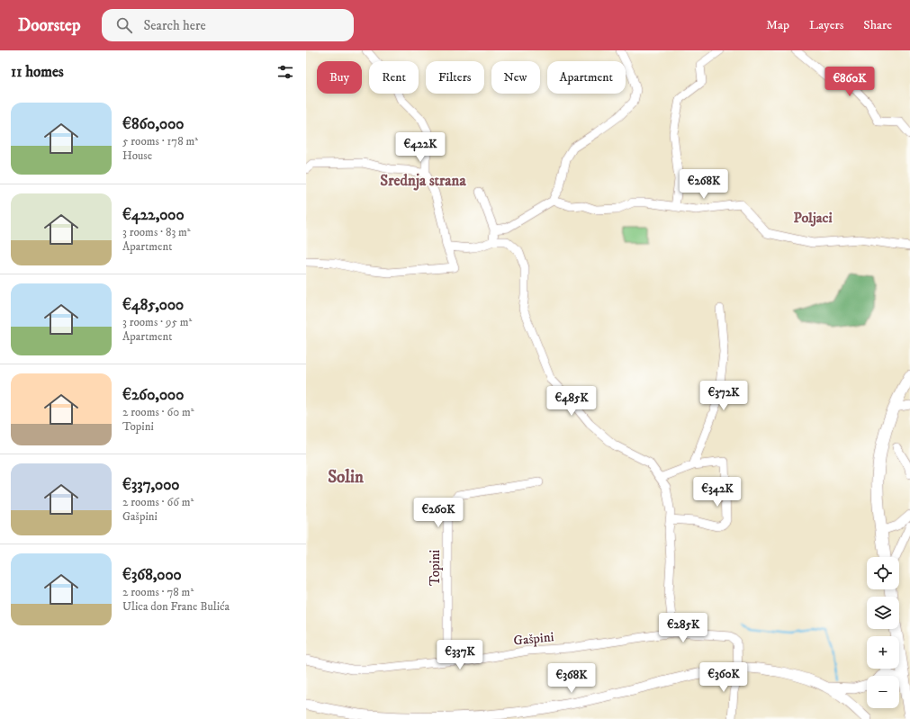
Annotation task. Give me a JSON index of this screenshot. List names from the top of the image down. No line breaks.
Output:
{"streets":{"street":["Topini","Gašpini"]},"crossings":[["Topini","Gašpini"]],"districts":["Srednja strana","Poljaci","Solin"],"page":{"header":"Doorstep","search":"Search here","nav":["Map","Layers","Share"],"heading":"11 homes","chip":["Buy","Rent","Filters","New","Apartment"],"price":["€860K","€422K","€268K","€372K","€485K","€342K","€260K","€285K","€337K","€360K","€368K"],"list":[{"name":"€860,000","note":"5 rooms · 178 m² · House"},{"name":"€422,000","note":"3 rooms · 83 m² · Apartment"},{"name":"€485,000","note":"3 rooms · 95 m² · Apartment"},{"name":"€260,000","note":"2 rooms · 60 m² · Topini"},{"name":"€337,000","note":"2 rooms · 66 m² · Gašpini"},{"name":"€368,000","note":"2 rooms · 78 m² · Ulica don Frane Bulića"}],"map_buttons":["+","−"]}}
